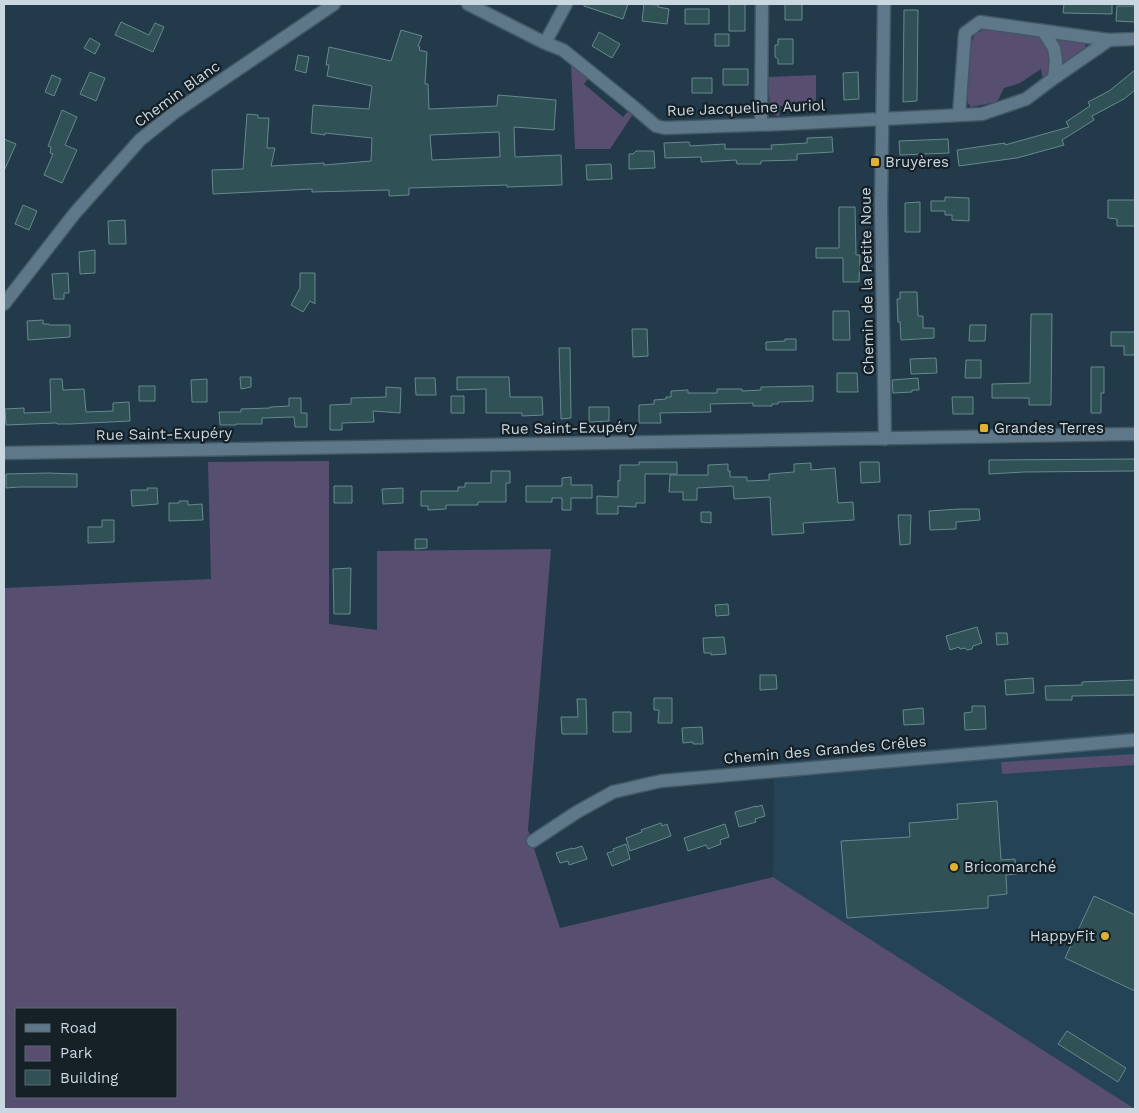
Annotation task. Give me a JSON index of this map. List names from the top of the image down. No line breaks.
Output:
{"streets":{"street":["Chemin Blanc","Rue Jacqueline Auriol","Chemin de la Petite Noue","Rue Saint-Exupéry","Chemin des Grandes Crêles"]},"crossings":[["Rue Jacqueline Auriol","Chemin de la Petite Noue"],["Chemin de la Petite Noue","Rue Saint-Exupéry"]],"places":{"transit":["Bruyères","Grandes Terres"],"other":["Bricomarché","HappyFit"]},"legend":["Road","Park","Building"]}
